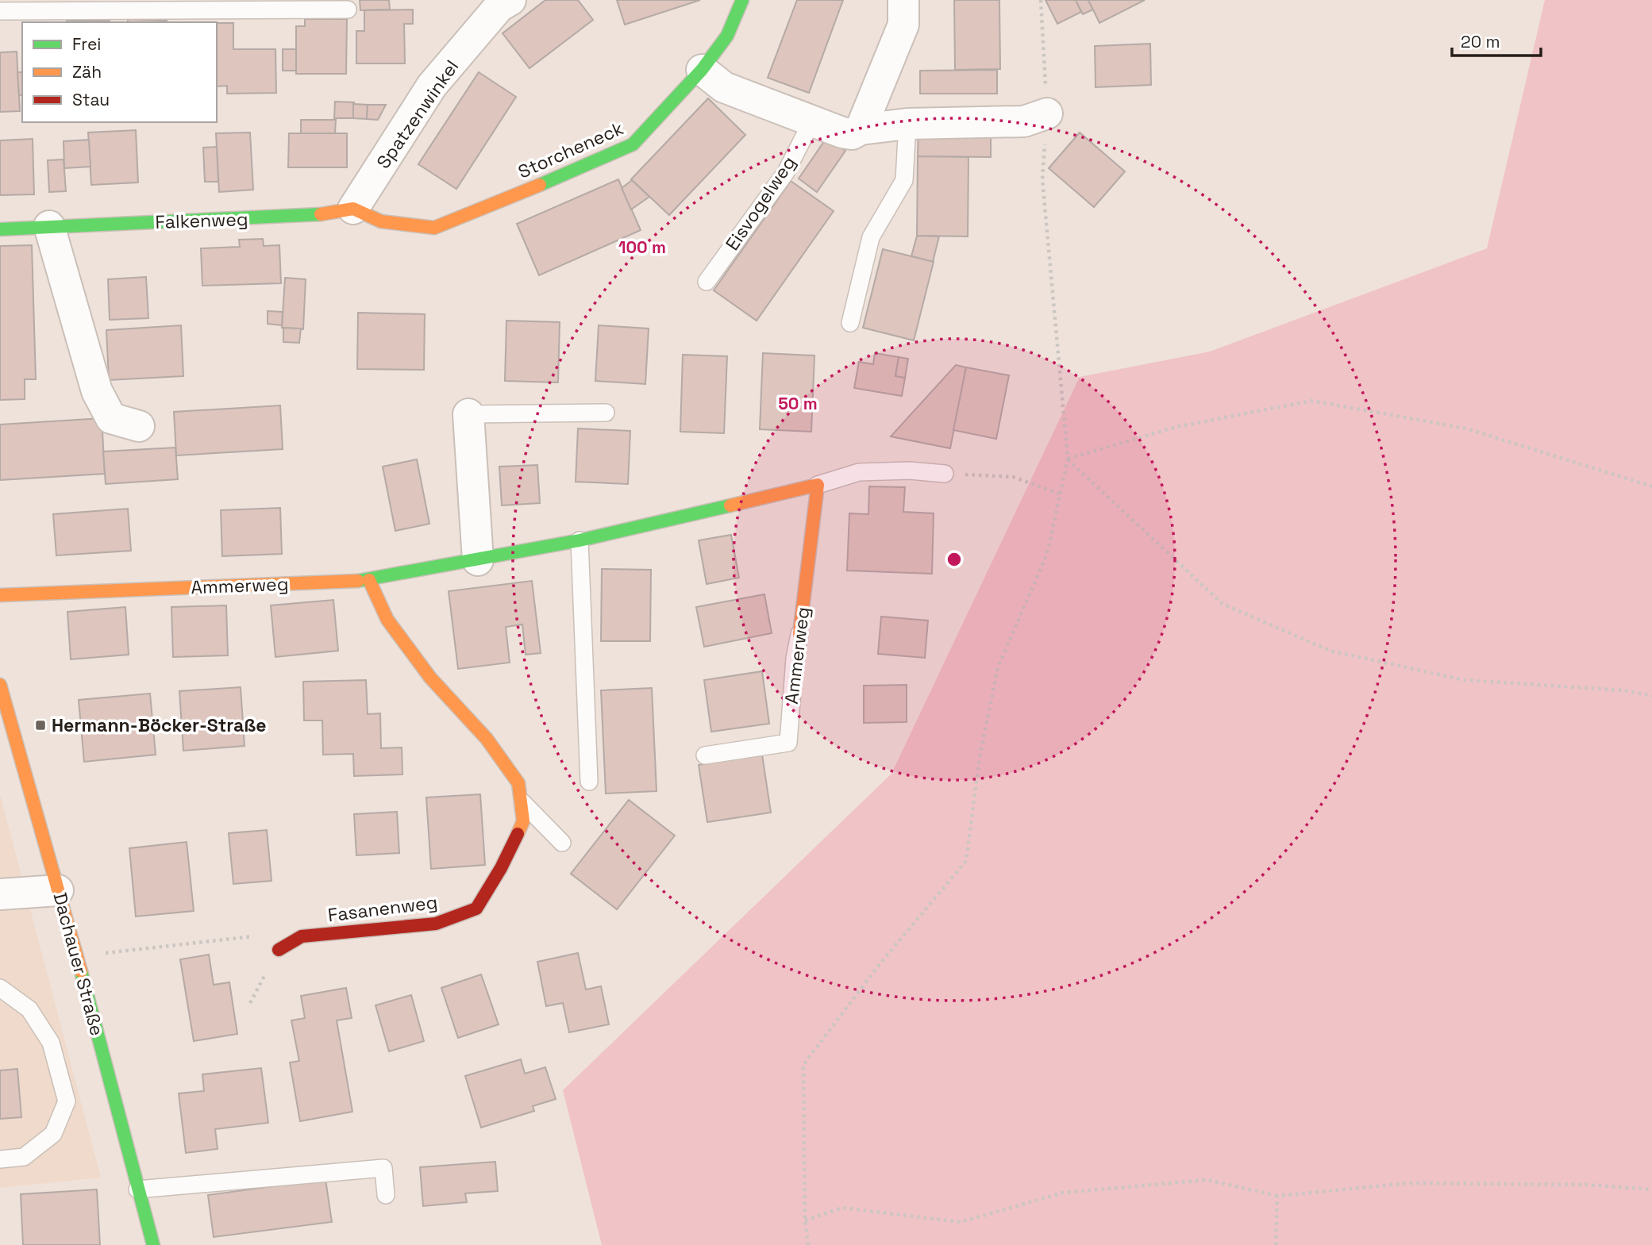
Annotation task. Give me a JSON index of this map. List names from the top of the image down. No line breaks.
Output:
{"streets":{"street":["Spatzenwinkel","Storcheneck","Falkenweg","Ammerweg","Fasanenweg","Dachauer Straße"],"lane":["Eisvogelweg"]},"crossings":[["Spatzenwinkel","Storcheneck"],["Spatzenwinkel","Falkenweg"],["Storcheneck","Falkenweg"],["Ammerweg","Fasanenweg"]],"places":{"transit":["Hermann-Böcker-Straße"]},"legend":["Frei","Zäh","Stau"],"scale_bar":"20 m","rings":["100 m","50 m"]}
